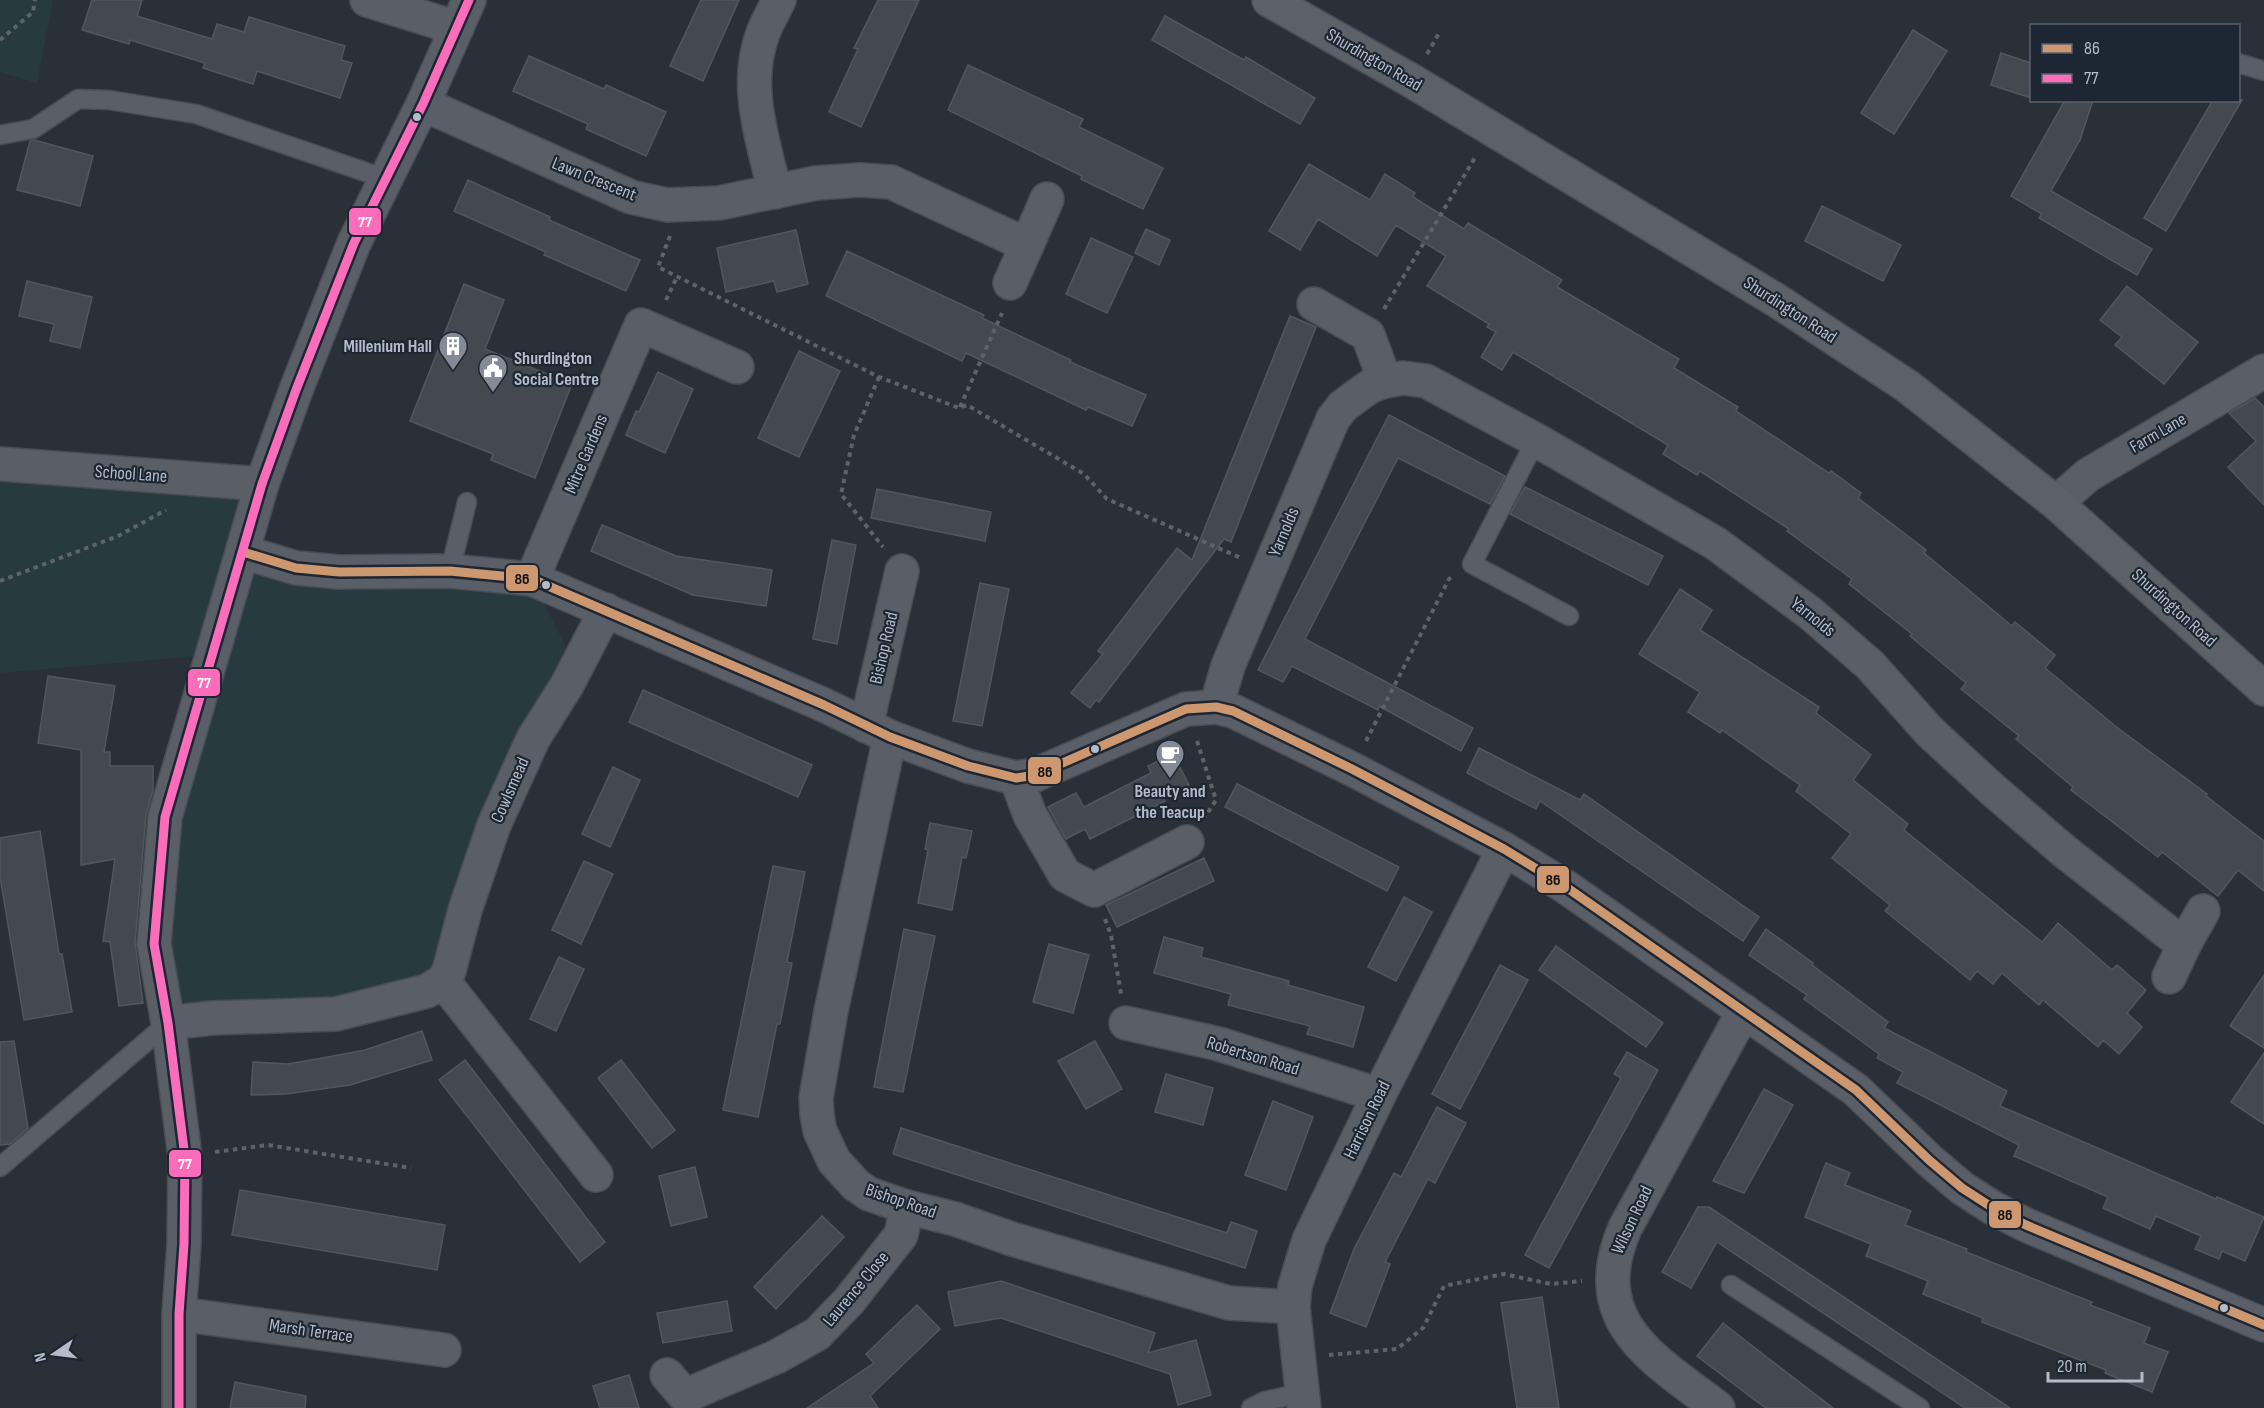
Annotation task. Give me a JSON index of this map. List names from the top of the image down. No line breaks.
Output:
{"streets":{"main road":["Shurdington Road"],"street":["Lawn Crescent","Farm Lane","Mitre Gardens","School Lane","Yarnolds","Bishop Road","Cowlsmead","Robertson Road","Harrison Road","Wilson Road","Laurence Close","Marsh Terrace"]},"crossings":[["Shurdington Road","Farm Lane"],["Bishop Road","Harrison Road"],["Bishop Road","Laurence Close"],["Robertson Road","Harrison Road"]],"places":{"building":["Millenium Hall"],"public building":["Shurdington Social Centre"],"cafe":["Beauty and the Teacup"]},"lines":["transit line 77","transit line 86"],"legend":["86","77"],"scale_bar":"20 m","north":"left"}
